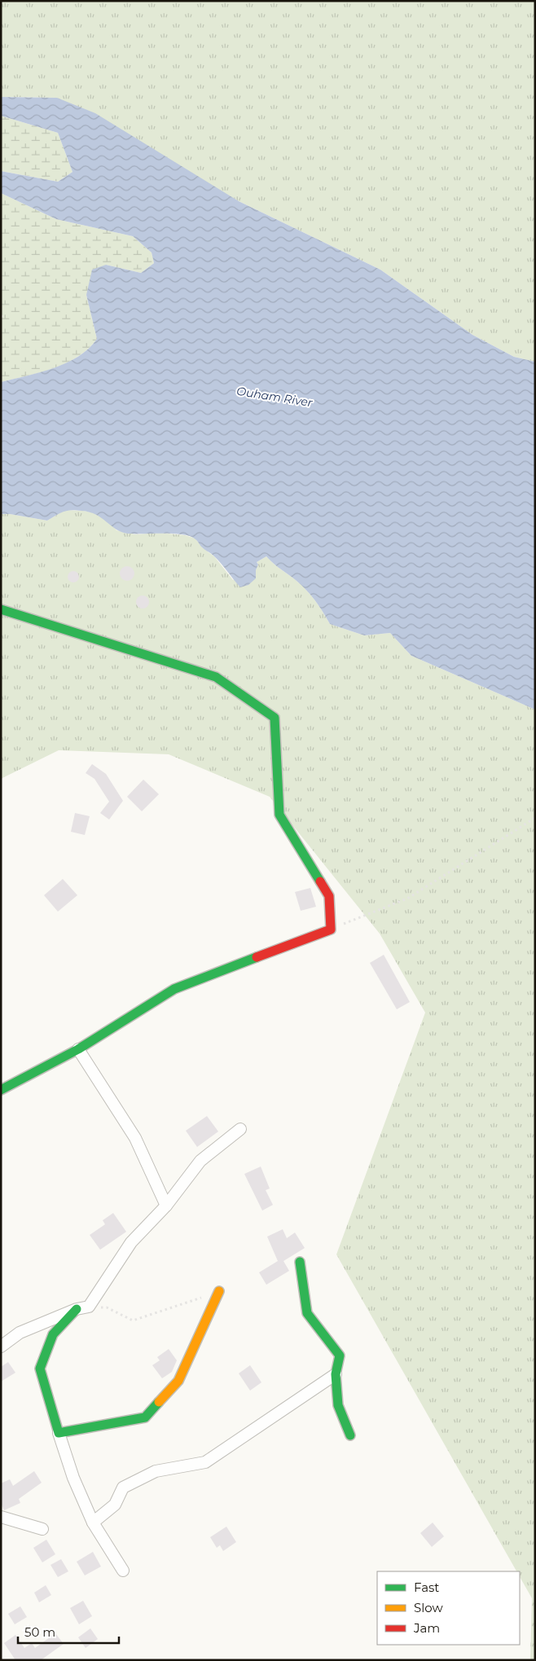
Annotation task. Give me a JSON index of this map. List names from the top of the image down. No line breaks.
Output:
{"water":["Ouham River"],"legend":["Fast","Slow","Jam"],"scale_bar":"50 m"}
